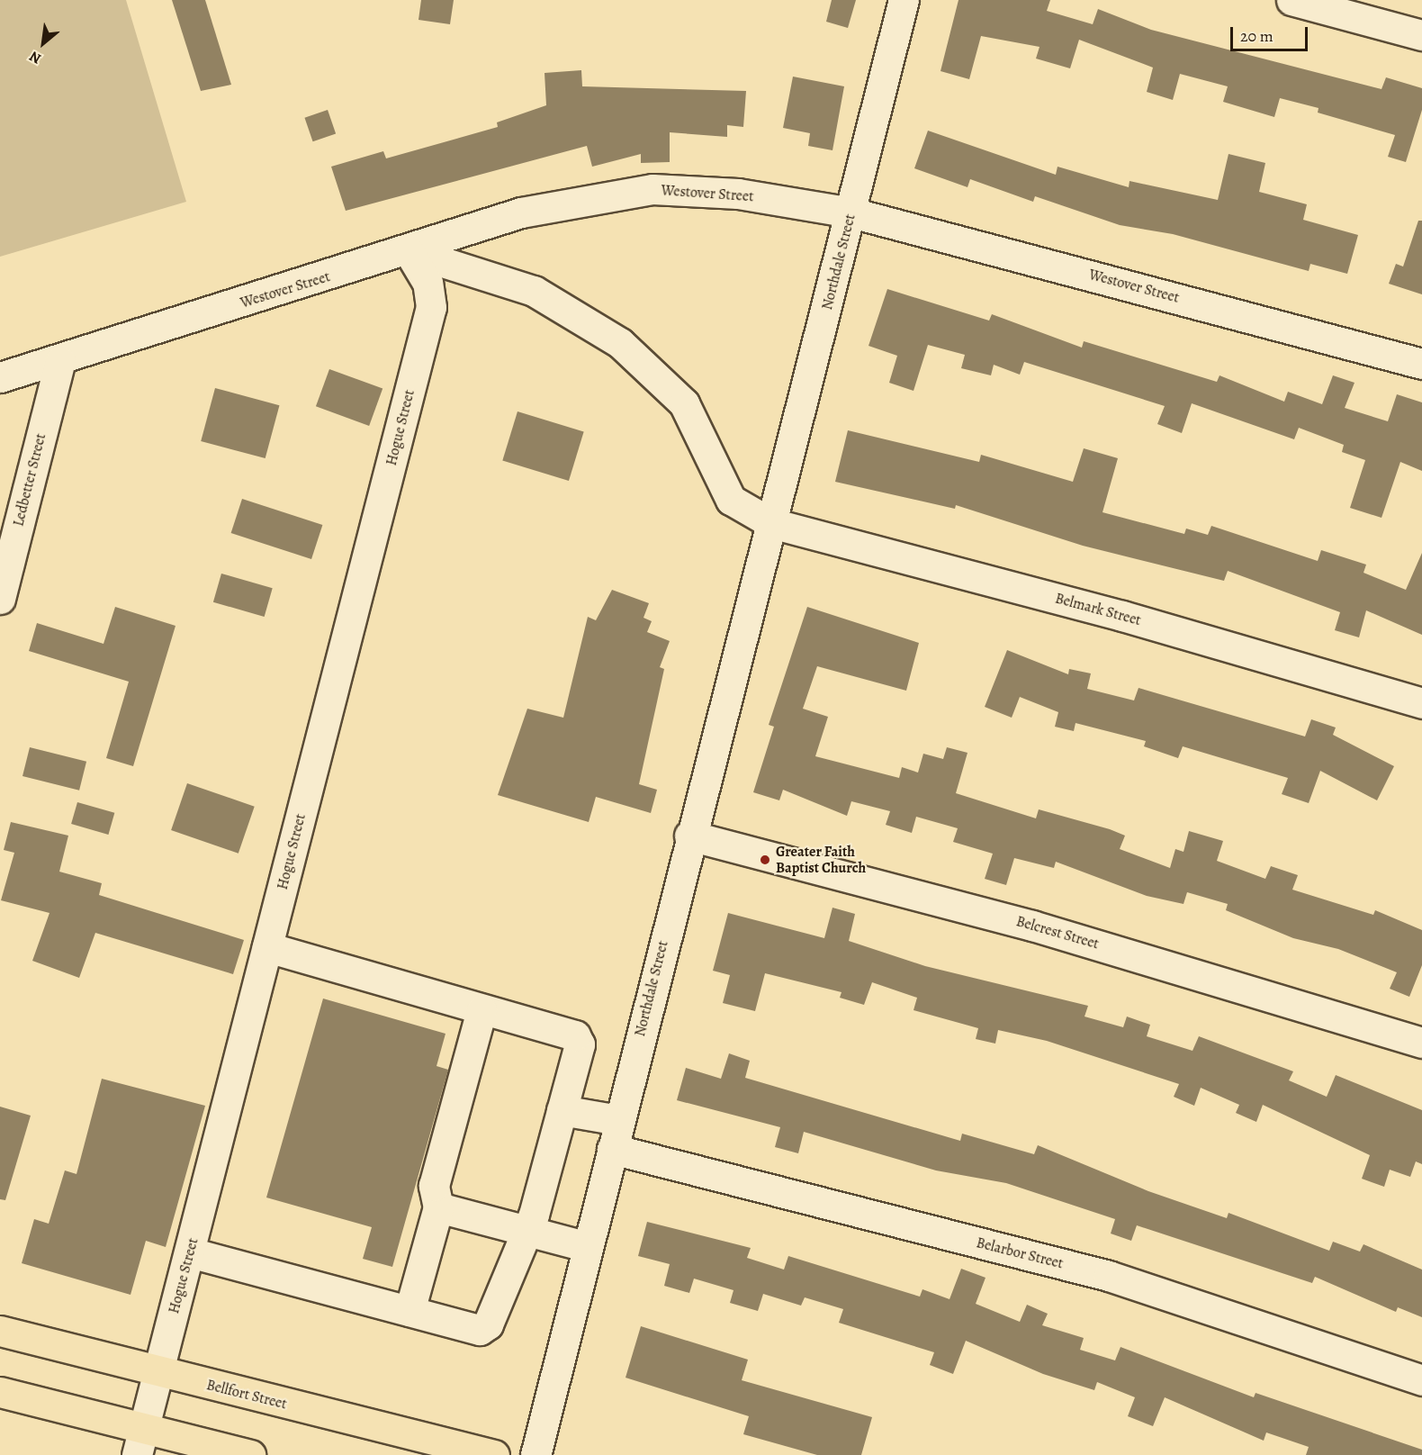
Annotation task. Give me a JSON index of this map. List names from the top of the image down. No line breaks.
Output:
{"streets":{"main road":["Bellfort Street"],"street":["Westover Street","Northdale Street","Hogue Street","Ledbetter Street","Belmark Street","Belcrest Street","Belarbor Street"]},"crossings":[["Westover Street","Northdale Street"],["Westover Street","Hogue Street"],["Westover Street","Ledbetter Street"],["Northdale Street","Belmark Street"],["Northdale Street","Belcrest Street"],["Northdale Street","Belarbor Street"],["Hogue Street","Bellfort Street"]],"places":["Greater Faith Baptist Church"],"scale_bar":"20 m","north":"bottom left"}
